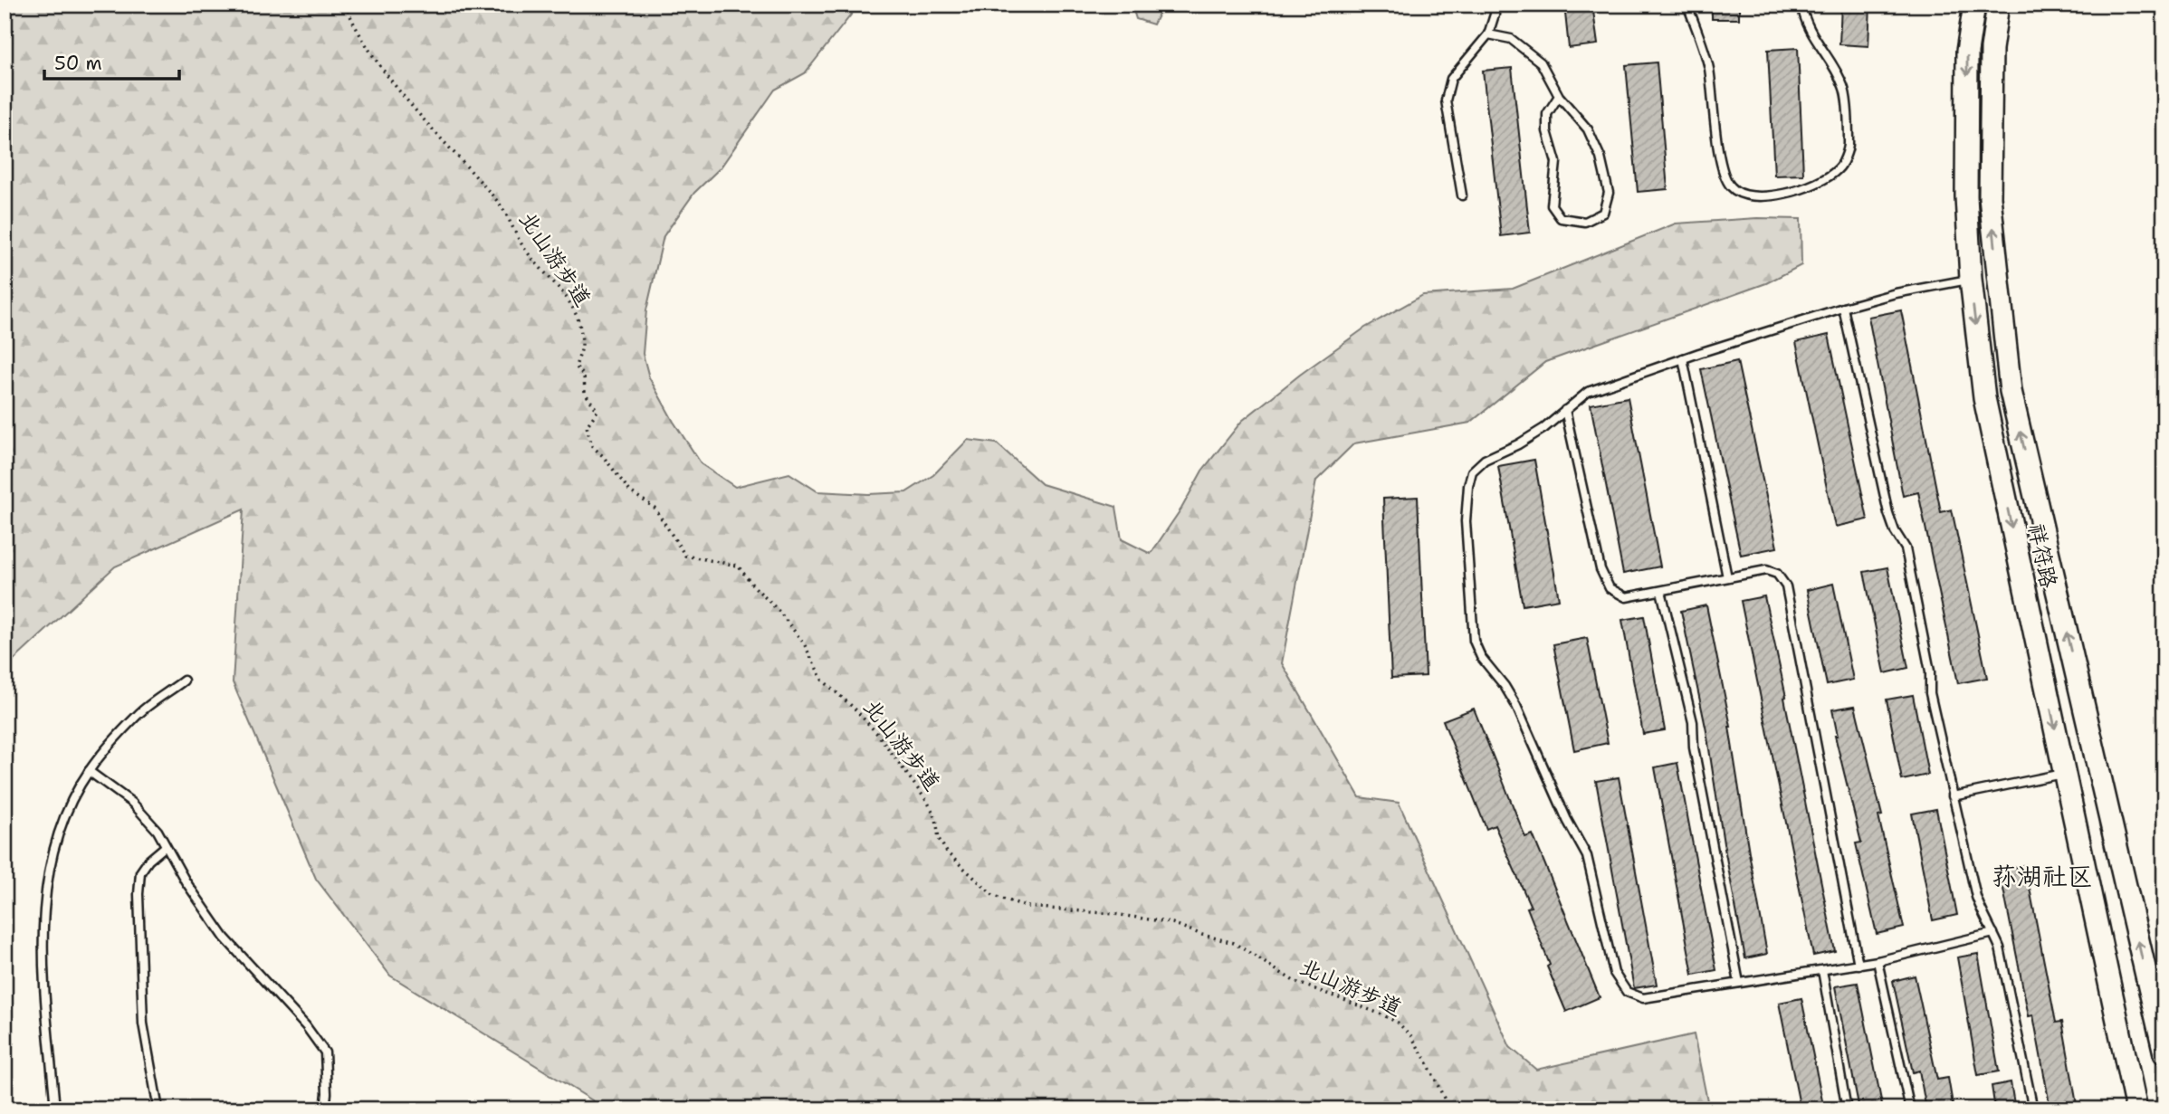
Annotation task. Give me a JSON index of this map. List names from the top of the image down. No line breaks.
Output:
{"streets":{"main road":["祥符路"],"path":["北山游步道"]},"districts":["荪湖社区"],"scale_bar":"50 m"}
